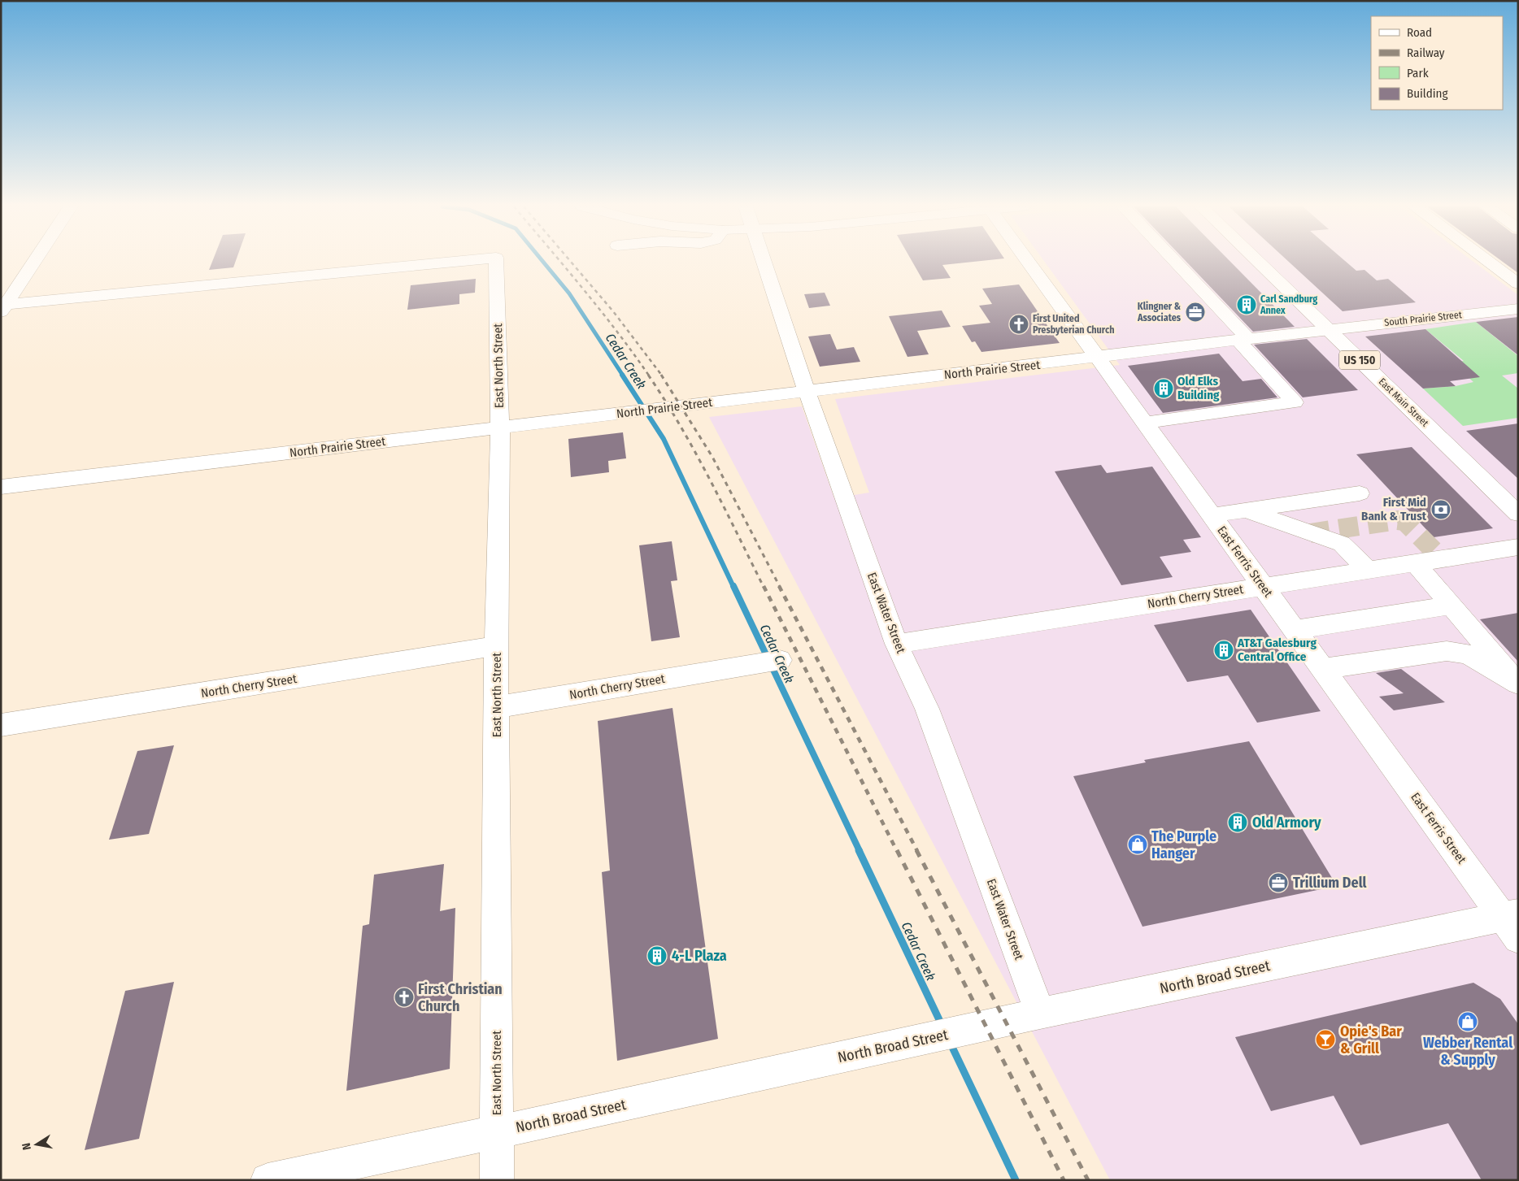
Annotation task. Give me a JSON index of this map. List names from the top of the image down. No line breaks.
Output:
{"streets":{"street":["South Prairie Street","US 150","East North Street","North Prairie Street","East Main Street","East Ferris Street","North Cherry Street","East Water Street","North Broad Street"]},"crossings":[["South Prairie Street","North Prairie Street"],["South Prairie Street","East Main Street"],["East North Street","North Prairie Street"],["East North Street","North Cherry Street"],["East North Street","North Broad Street"],["North Prairie Street","East Main Street"],["North Prairie Street","East Ferris Street"],["North Prairie Street","East Water Street"],["East Ferris Street","North Cherry Street"],["East Ferris Street","North Broad Street"],["North Cherry Street","East Water Street"],["East Water Street","North Broad Street"]],"water":["Cedar Creek"],"places":{"building":["Carl Sandburg Annex","Old Elks Building","AT&T Galesburg Central Office","Old Armory","4-L Plaza"],"office":["Klingner & Associates","Trillium Dell"],"church":["First United Presbyterian Church","First Christian Church"],"bank":["First Mid Bank & Trust"],"shop":["The Purple Hanger","Webber Rental & Supply"],"bar":["Opie's Bar & Grill"]},"legend":["Road","Railway","Park","Building"],"north":"left"}
